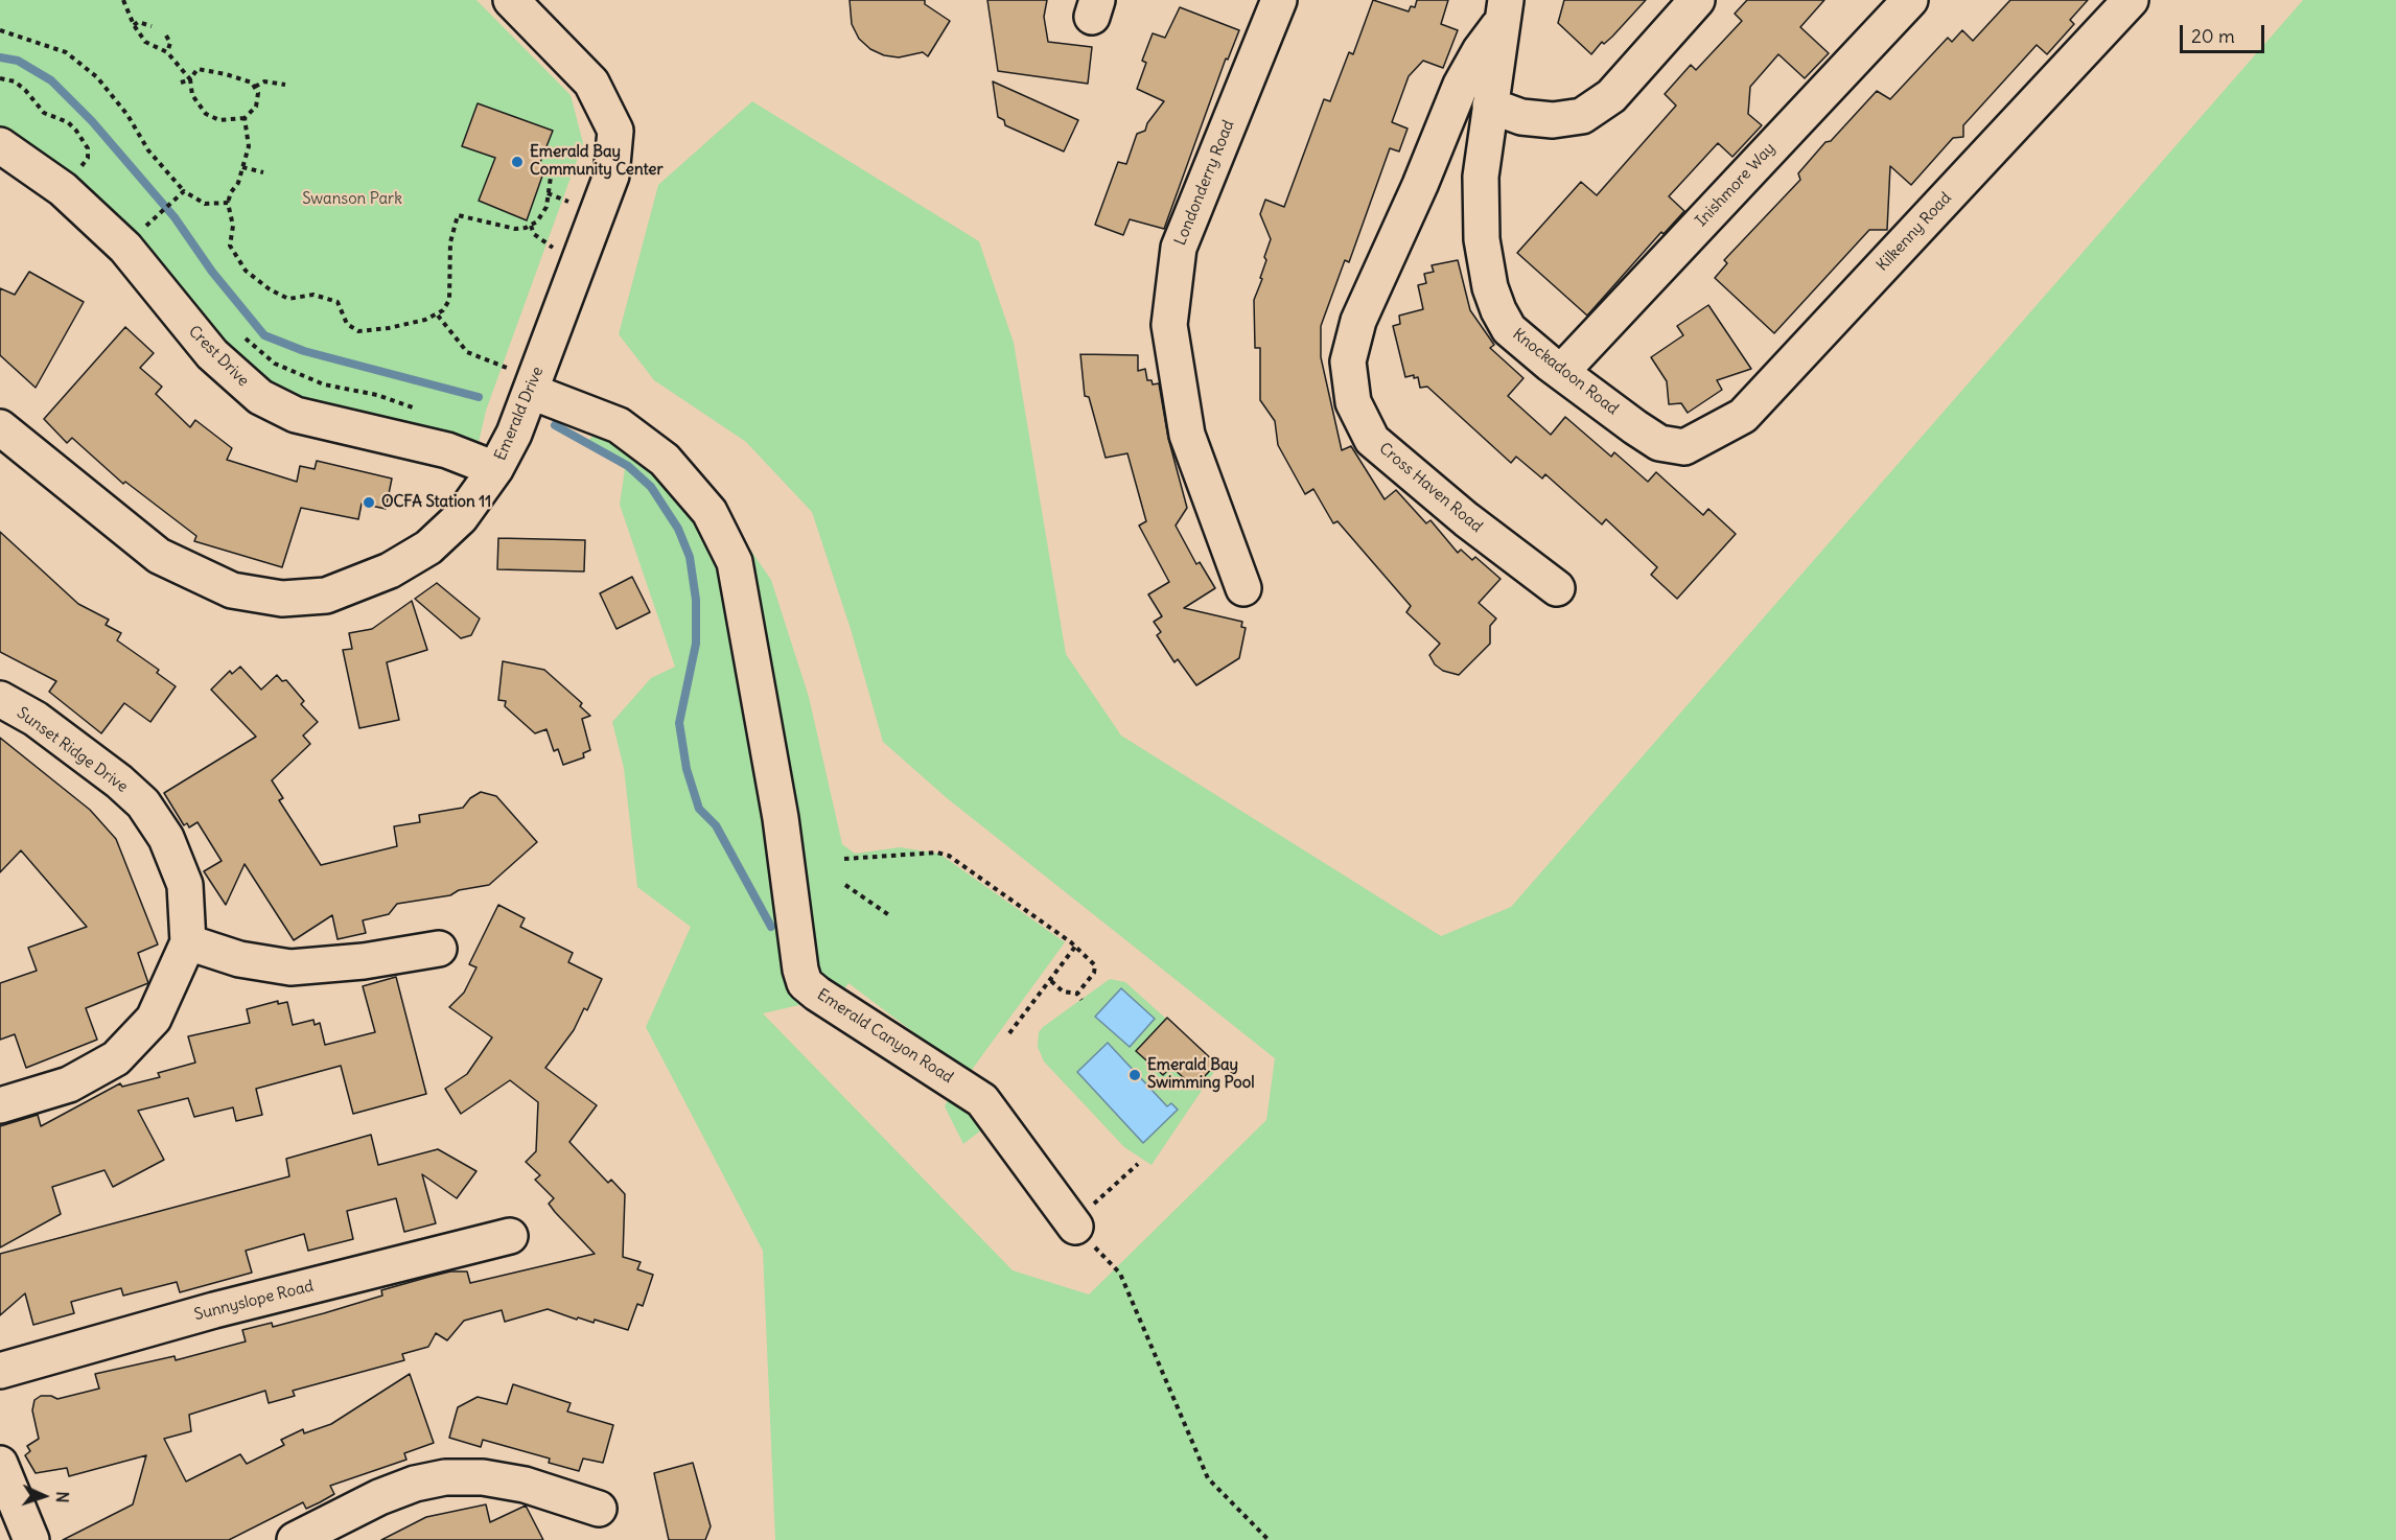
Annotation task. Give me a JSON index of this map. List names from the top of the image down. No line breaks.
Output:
{"streets":{"street":["Londonderry Road","Inishmore Way","Kilkenny Road","Crest Drive","Knockadoon Road","Emerald Drive","Cross Haven Road","Sunset Ridge Drive","Emerald Canyon Road","Sunnyslope Road"]},"crossings":[["Inishmore Way","Knockadoon Road"],["Kilkenny Road","Knockadoon Road"],["Crest Drive","Emerald Drive"],["Knockadoon Road","Cross Haven Road"],["Emerald Drive","Emerald Canyon Road"]],"parks":["Swanson Park"],"places":["Emerald Bay Community Center","OCFA Station 11","Emerald Bay Swimming Pool"],"scale_bar":"20 m","north":"right"}
